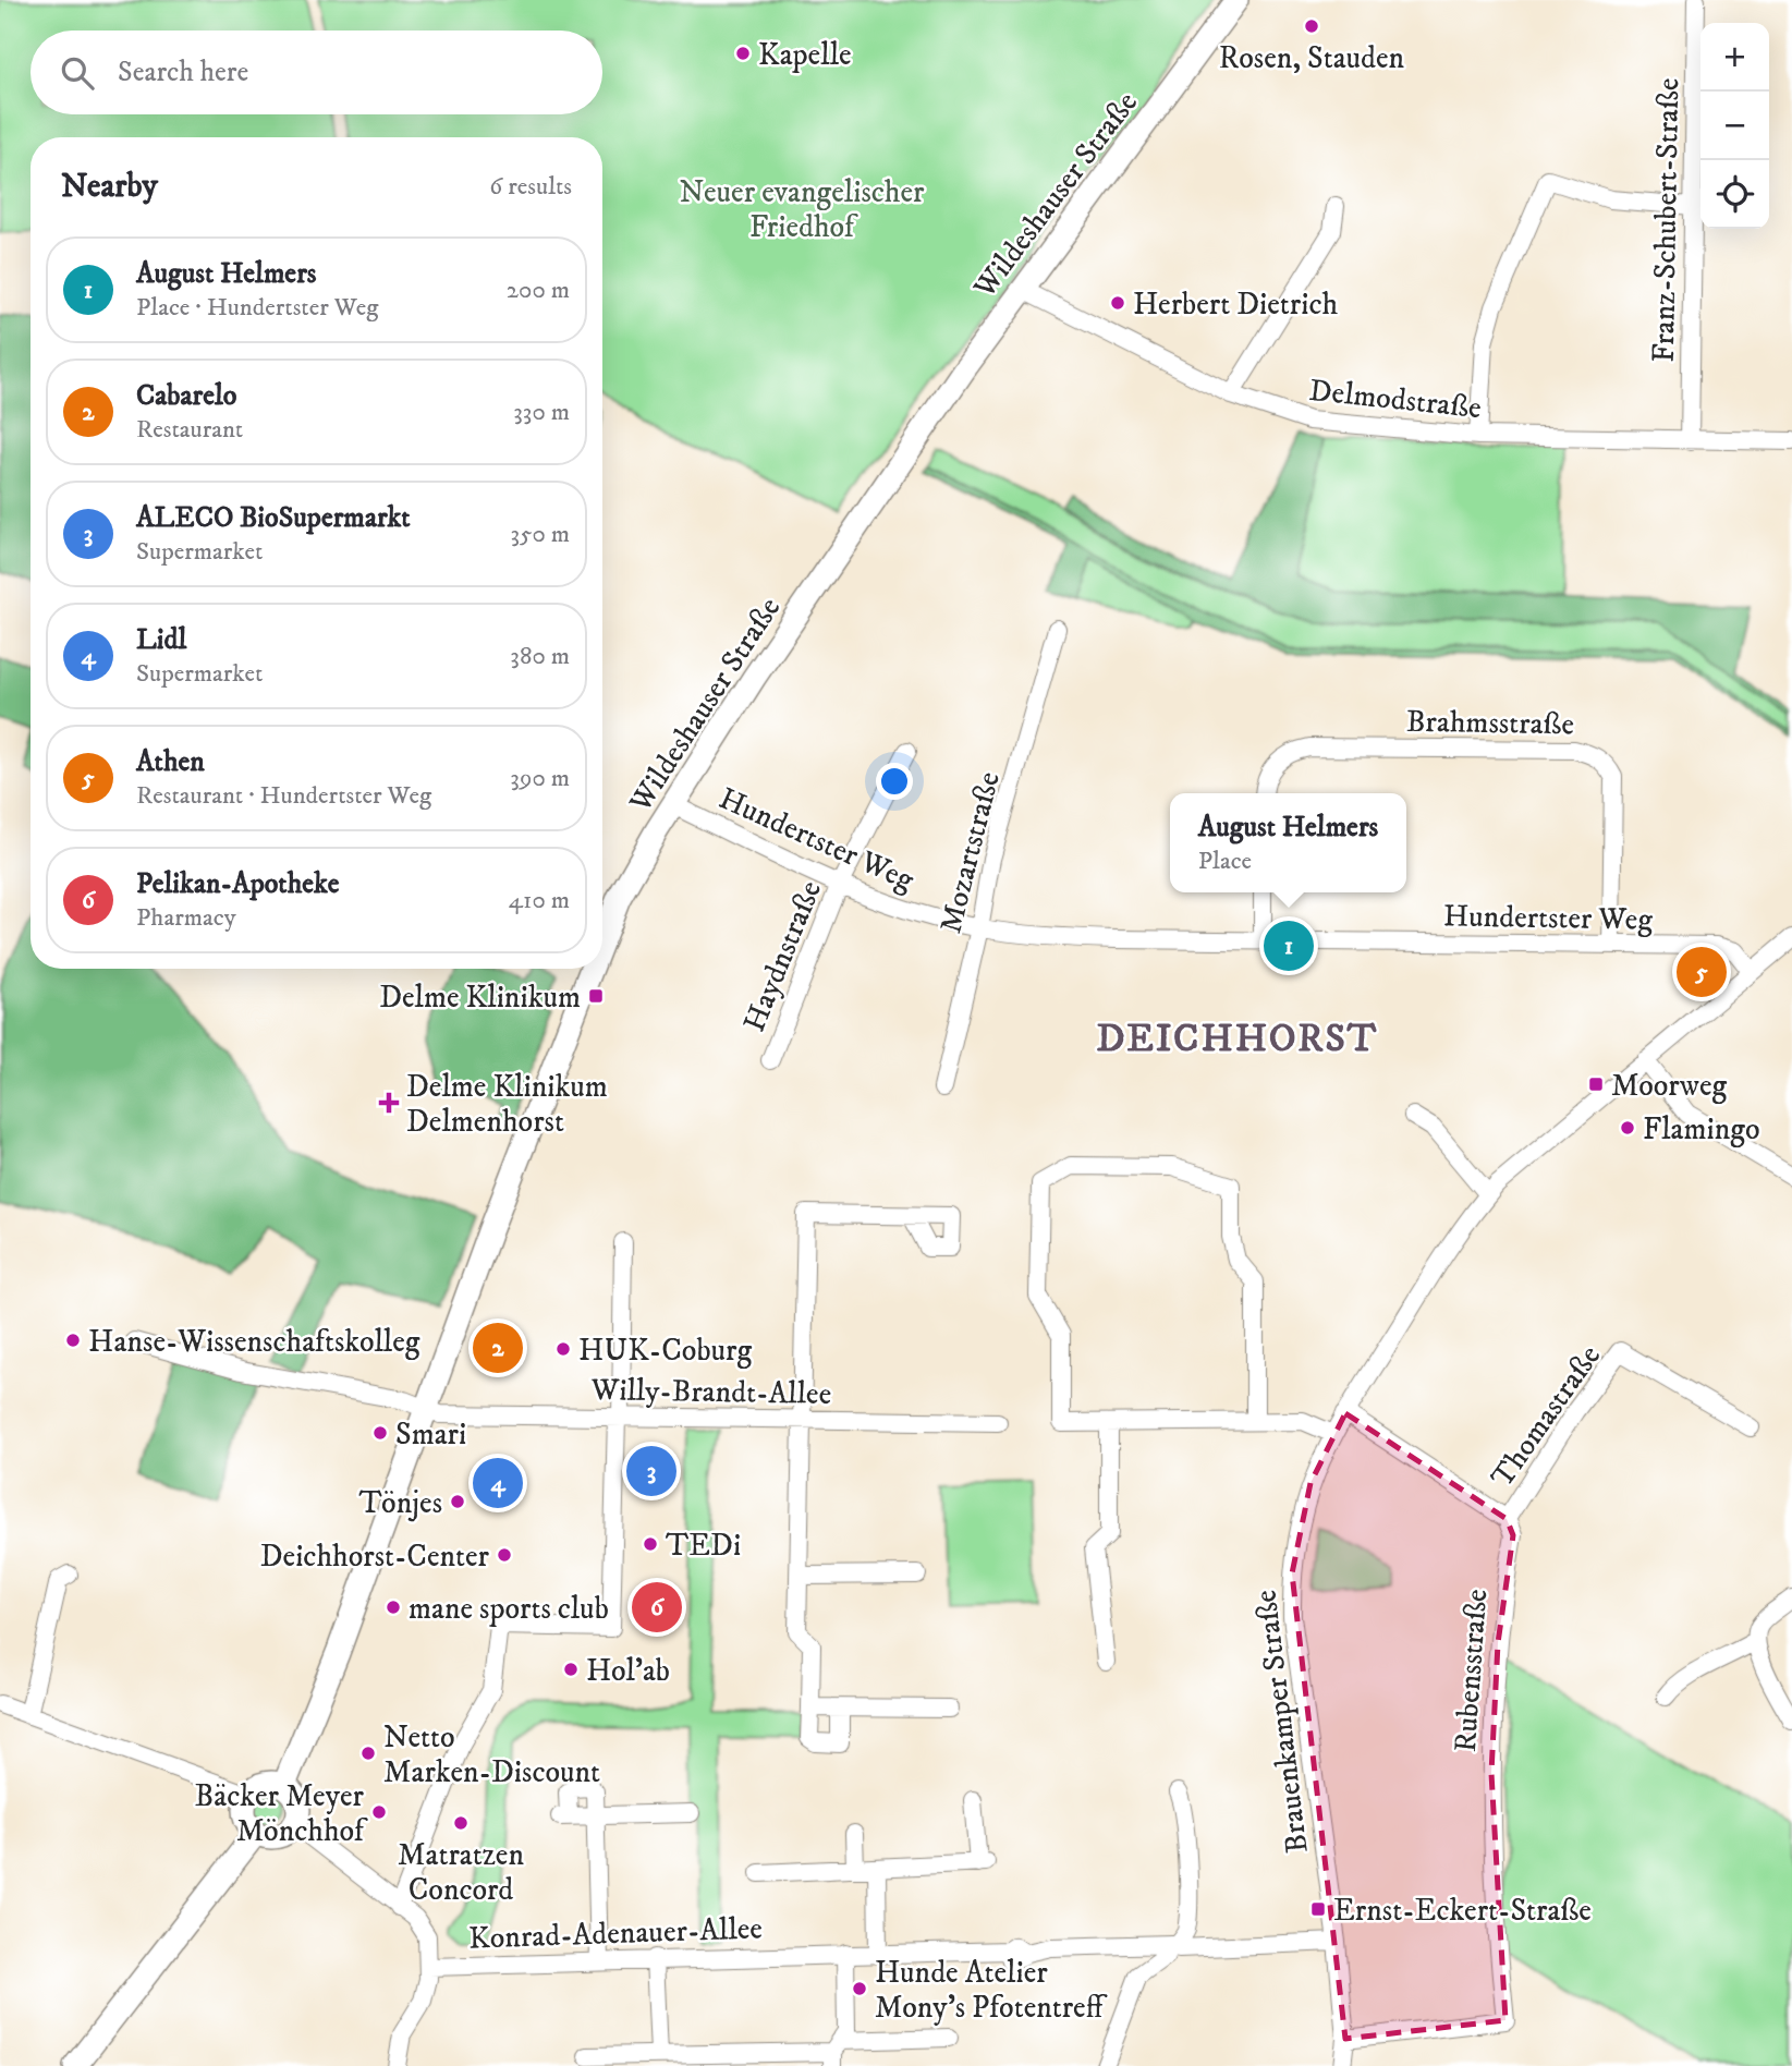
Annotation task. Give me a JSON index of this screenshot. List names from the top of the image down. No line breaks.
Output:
{"streets":{"main road":["Wildeshauser Straße"],"street":["Franz-Schubert-Straße","Delmodstraße","Brahmsstraße","Hundertster Weg","Mozartstraße","Haydnstraße","Willy-Brandt-Allee","Thomastraße","Rubensstraße","Brauenkamper Straße","Konrad-Adenauer-Allee"]},"crossings":[["Wildeshauser Straße","Delmodstraße"],["Wildeshauser Straße","Hundertster Weg"],["Wildeshauser Straße","Willy-Brandt-Allee"],["Wildeshauser Straße","Konrad-Adenauer-Allee"],["Franz-Schubert-Straße","Delmodstraße"],["Brahmsstraße","Hundertster Weg"],["Hundertster Weg","Mozartstraße"],["Hundertster Weg","Haydnstraße"],["Hundertster Weg","Brauenkamper Straße"],["Thomastraße","Rubensstraße"],["Rubensstraße","Brauenkamper Straße"]],"districts":["DEICHHORST"],"parks":["Neuer evangelischer Friedhof"],"places":{"other":["Rosen, Stauden","Kapelle","Herbert Dietrich","Flamingo","Hanse-Wissenschaftskolleg","HUK-Coburg","Smari","Tönjes","TEDi","Deichhorst-Center","mane sports club","Hol'ab","Netto Marken-Discount","Bäcker Meyer Mönchhof","Matratzen Concord","Hunde Atelier Mony's Pfotentreff"],"transit":["Delme Klinikum","Moorweg","Ernst-Eckert-Straße"],"health":["Delme Klinikum Delmenhorst"]},"page":{"map_buttons":["+","−"],"search":"Search here","heading":["Nearby","6 results"],"list":[{"mark":"1","name":"August Helmers","note":"Place · Hundertster Weg","value":"200 m"},{"mark":"2","name":"Cabarelo","note":"Restaurant","value":"330 m"},{"mark":"3","name":"ALECO BioSupermarkt","note":"Supermarket","value":"350 m"},{"mark":"4","name":"Lidl","note":"Supermarket","value":"380 m"},{"mark":"5","name":"Athen","note":"Restaurant · Hundertster Weg","value":"390 m"},{"mark":"6","name":"Pelikan-Apotheke","note":"Pharmacy","value":"410 m"}],"popup":["August Helmers","Place"],"pins":["1","5","2","3","4","6"]}}
